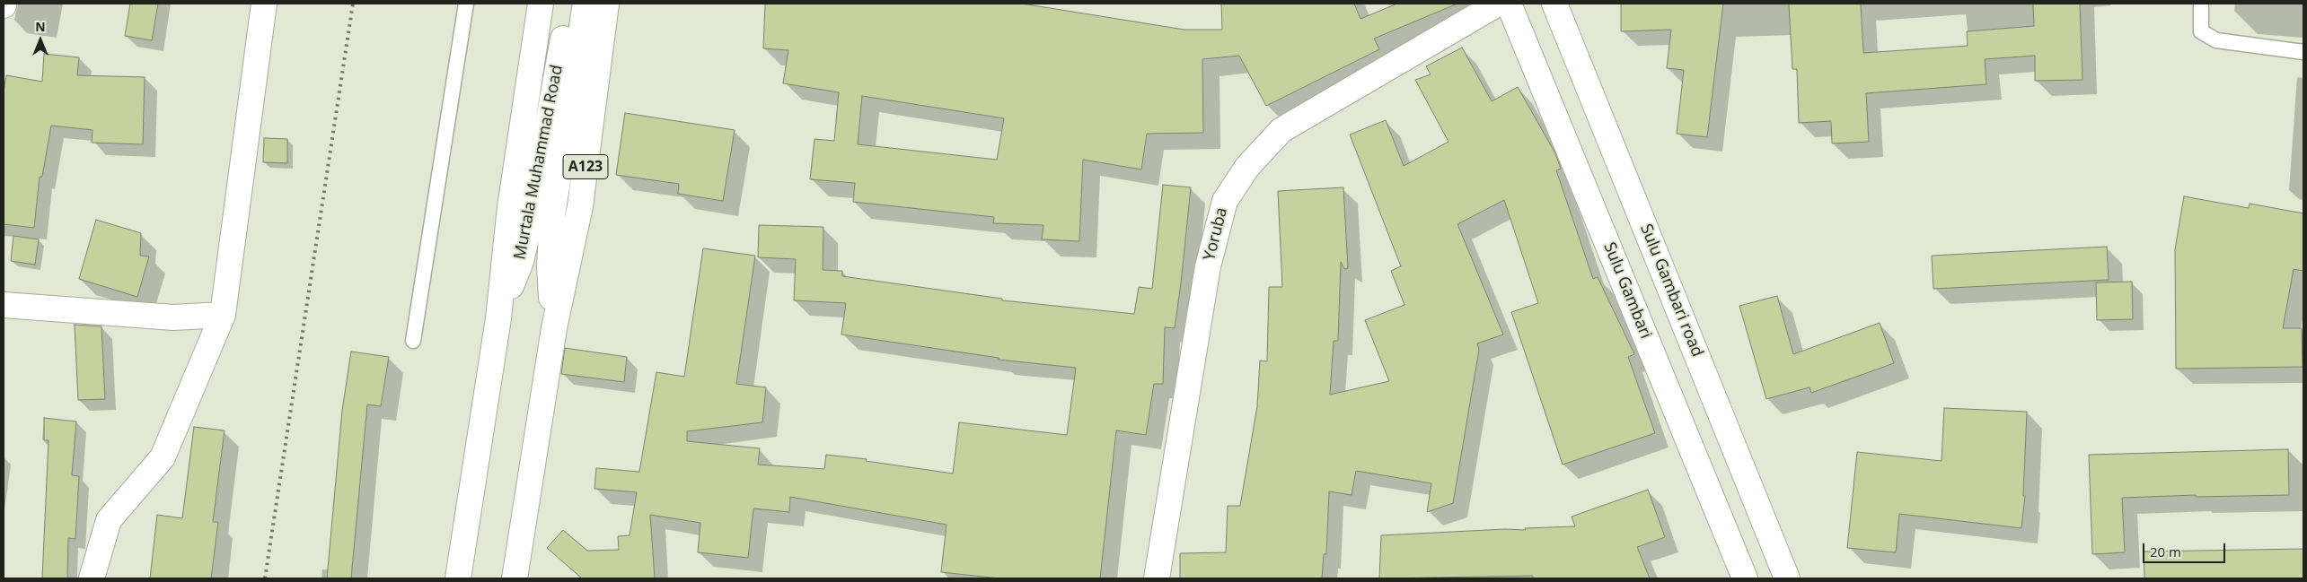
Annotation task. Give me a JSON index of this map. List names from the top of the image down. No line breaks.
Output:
{"streets":{"main road":["Murtala Muhammad Road","A123","Yoruba","Sulu Gambari","Sulu Gambari road"]},"scale_bar":"20 m","north":"top"}
